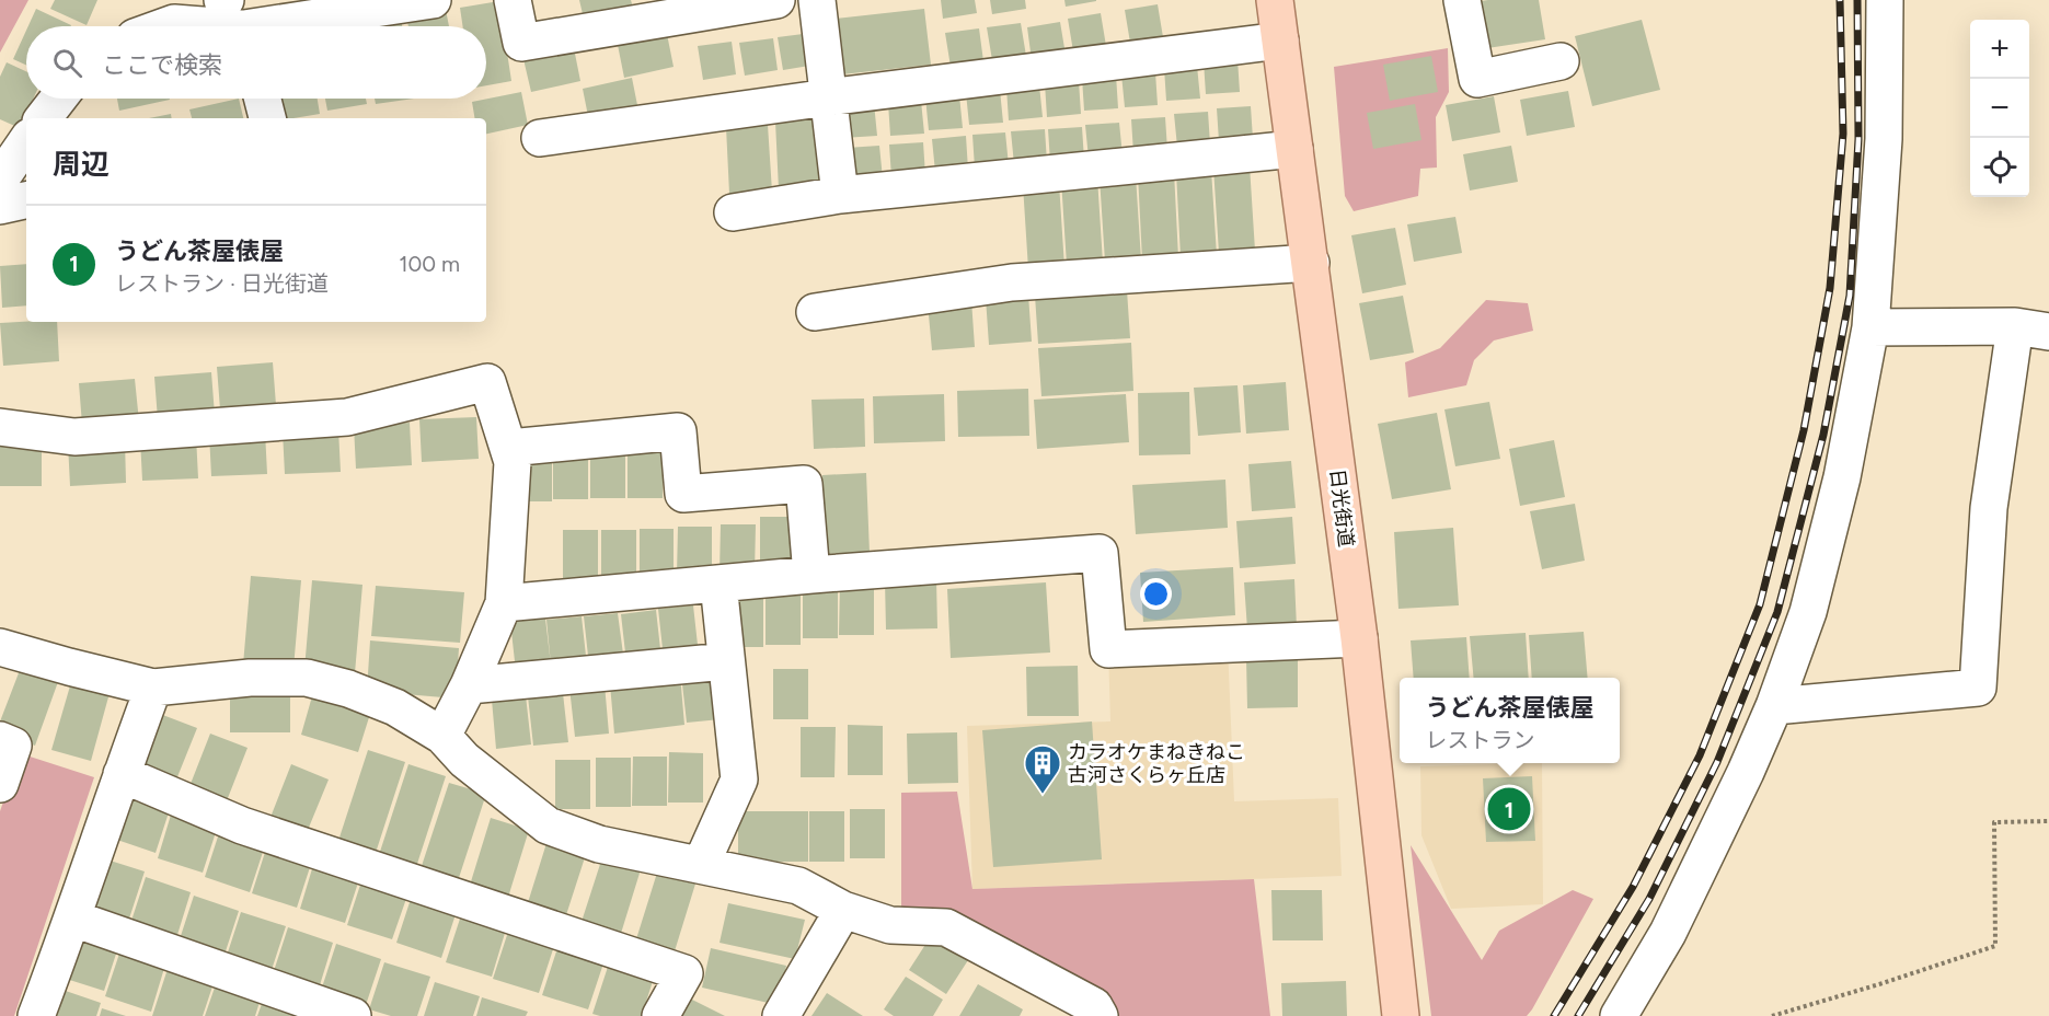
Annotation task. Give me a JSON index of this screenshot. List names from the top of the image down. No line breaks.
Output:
{"streets":{"main road":["日光街道"]},"places":{"building":["カラオケまねきねこ 古河さくらヶ丘店"]},"page":{"map_buttons":["+","−"],"search":"ここで検索","heading":"周辺","list":[{"mark":"1","name":"うどん茶屋俵屋","note":"レストラン · 日光街道","value":"100 m"}],"popup":["うどん茶屋俵屋","レストラン"],"pins":"1"}}
